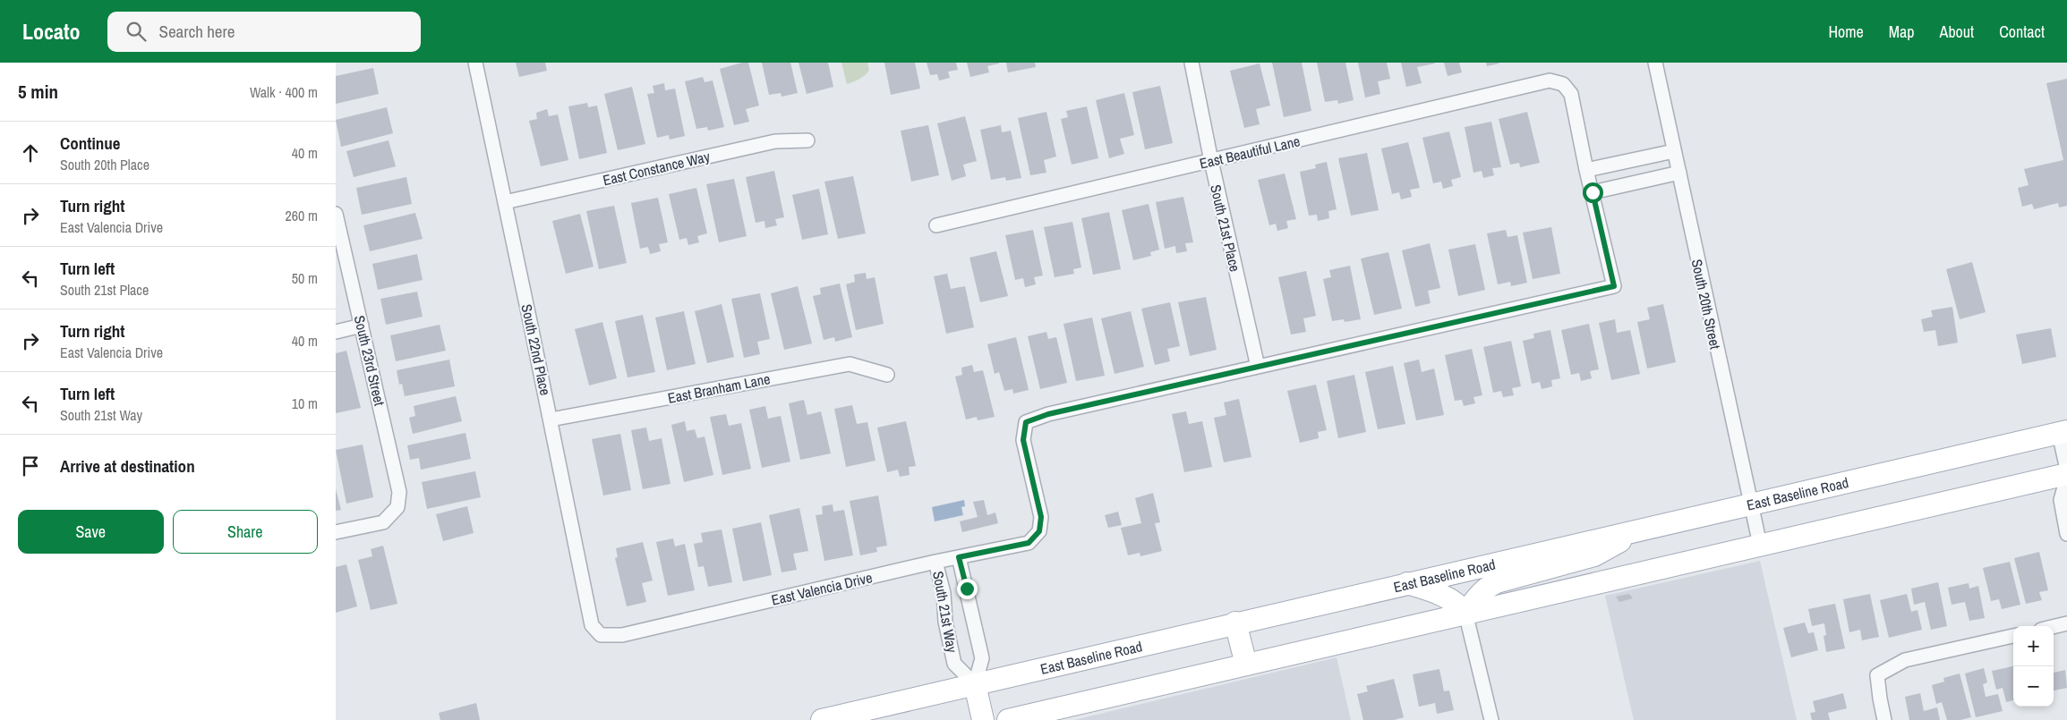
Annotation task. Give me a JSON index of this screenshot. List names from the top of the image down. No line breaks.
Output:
{"streets":{"main road":["East Baseline Road"],"street":["East Beautiful Lane","East Constance Way","South 21st Place","South 20th Street","South 22nd Place","South 23rd Street","East Branham Lane","East Valencia Drive","South 21st Way"]},"crossings":[["East Beautiful Lane","South 21st Place"],["East Constance Way","South 22nd Place"],["South 21st Place","East Valencia Drive"],["South 20th Street","East Baseline Road"],["South 22nd Place","East Branham Lane"],["South 22nd Place","East Valencia Drive"],["East Baseline Road","South 21st Way"],["East Valencia Drive","South 21st Way"]],"page":{"header":"Locato","search":"Search here","nav":["Home","Map","About","Contact"],"heading":["5 min","Walk · 400 m"],"list":[["Continue","South 20th Place","40 m"],["Turn right","East Valencia Drive","260 m"],["Turn left","South 21st Place","50 m"],["Turn right","East Valencia Drive","40 m"],["Turn left","South 21st Way","10 m"],"Arrive at destination"],"buttons":["Save","Share"],"map_buttons":["+","−"]}}
